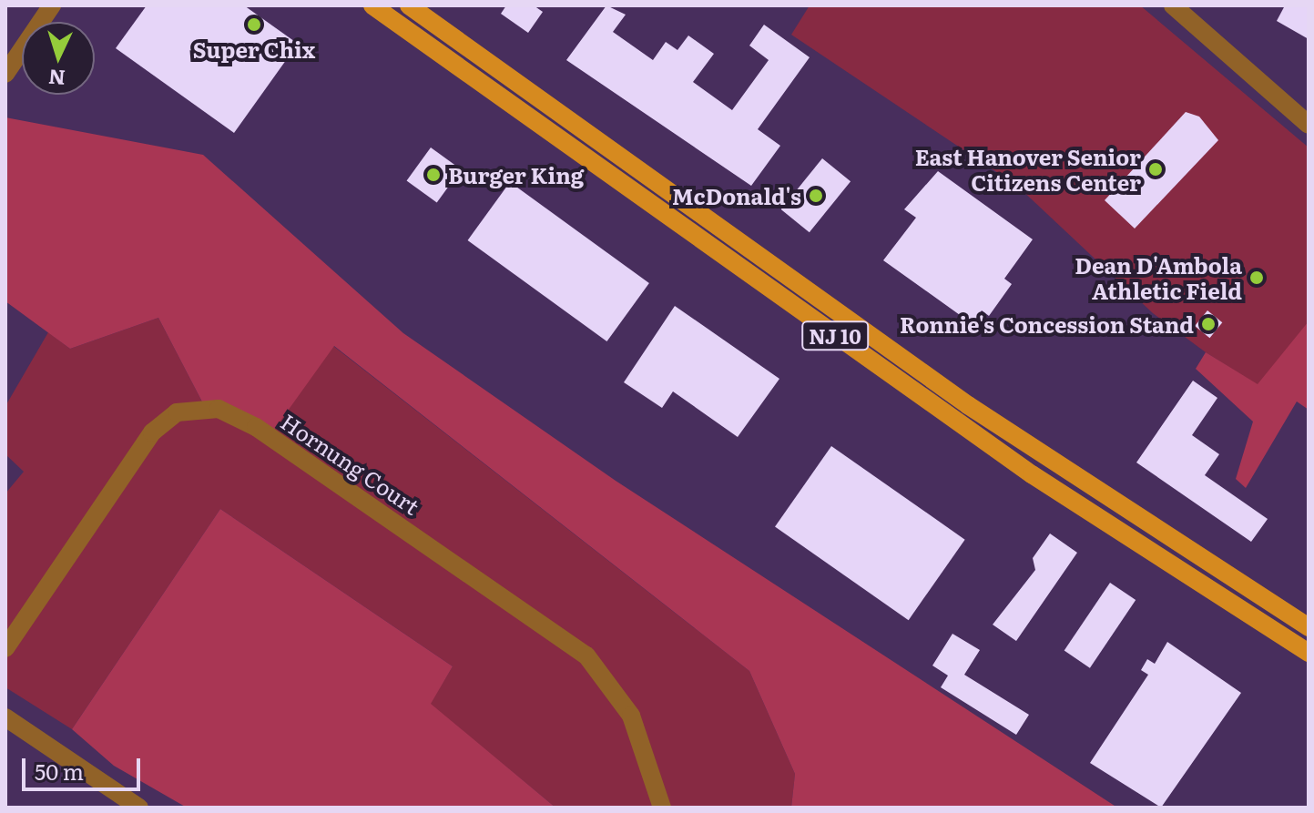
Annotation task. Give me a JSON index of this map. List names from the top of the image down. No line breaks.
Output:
{"streets":{"main road":["NJ 10"],"street":["Hornung Court"]},"places":["Super Chix","East Hanover Senior Citizens Center","Burger King","McDonald's","Dean D'Ambola Athletic Field","Ronnie's Concession Stand"],"scale_bar":"50 m","north":"bottom"}
